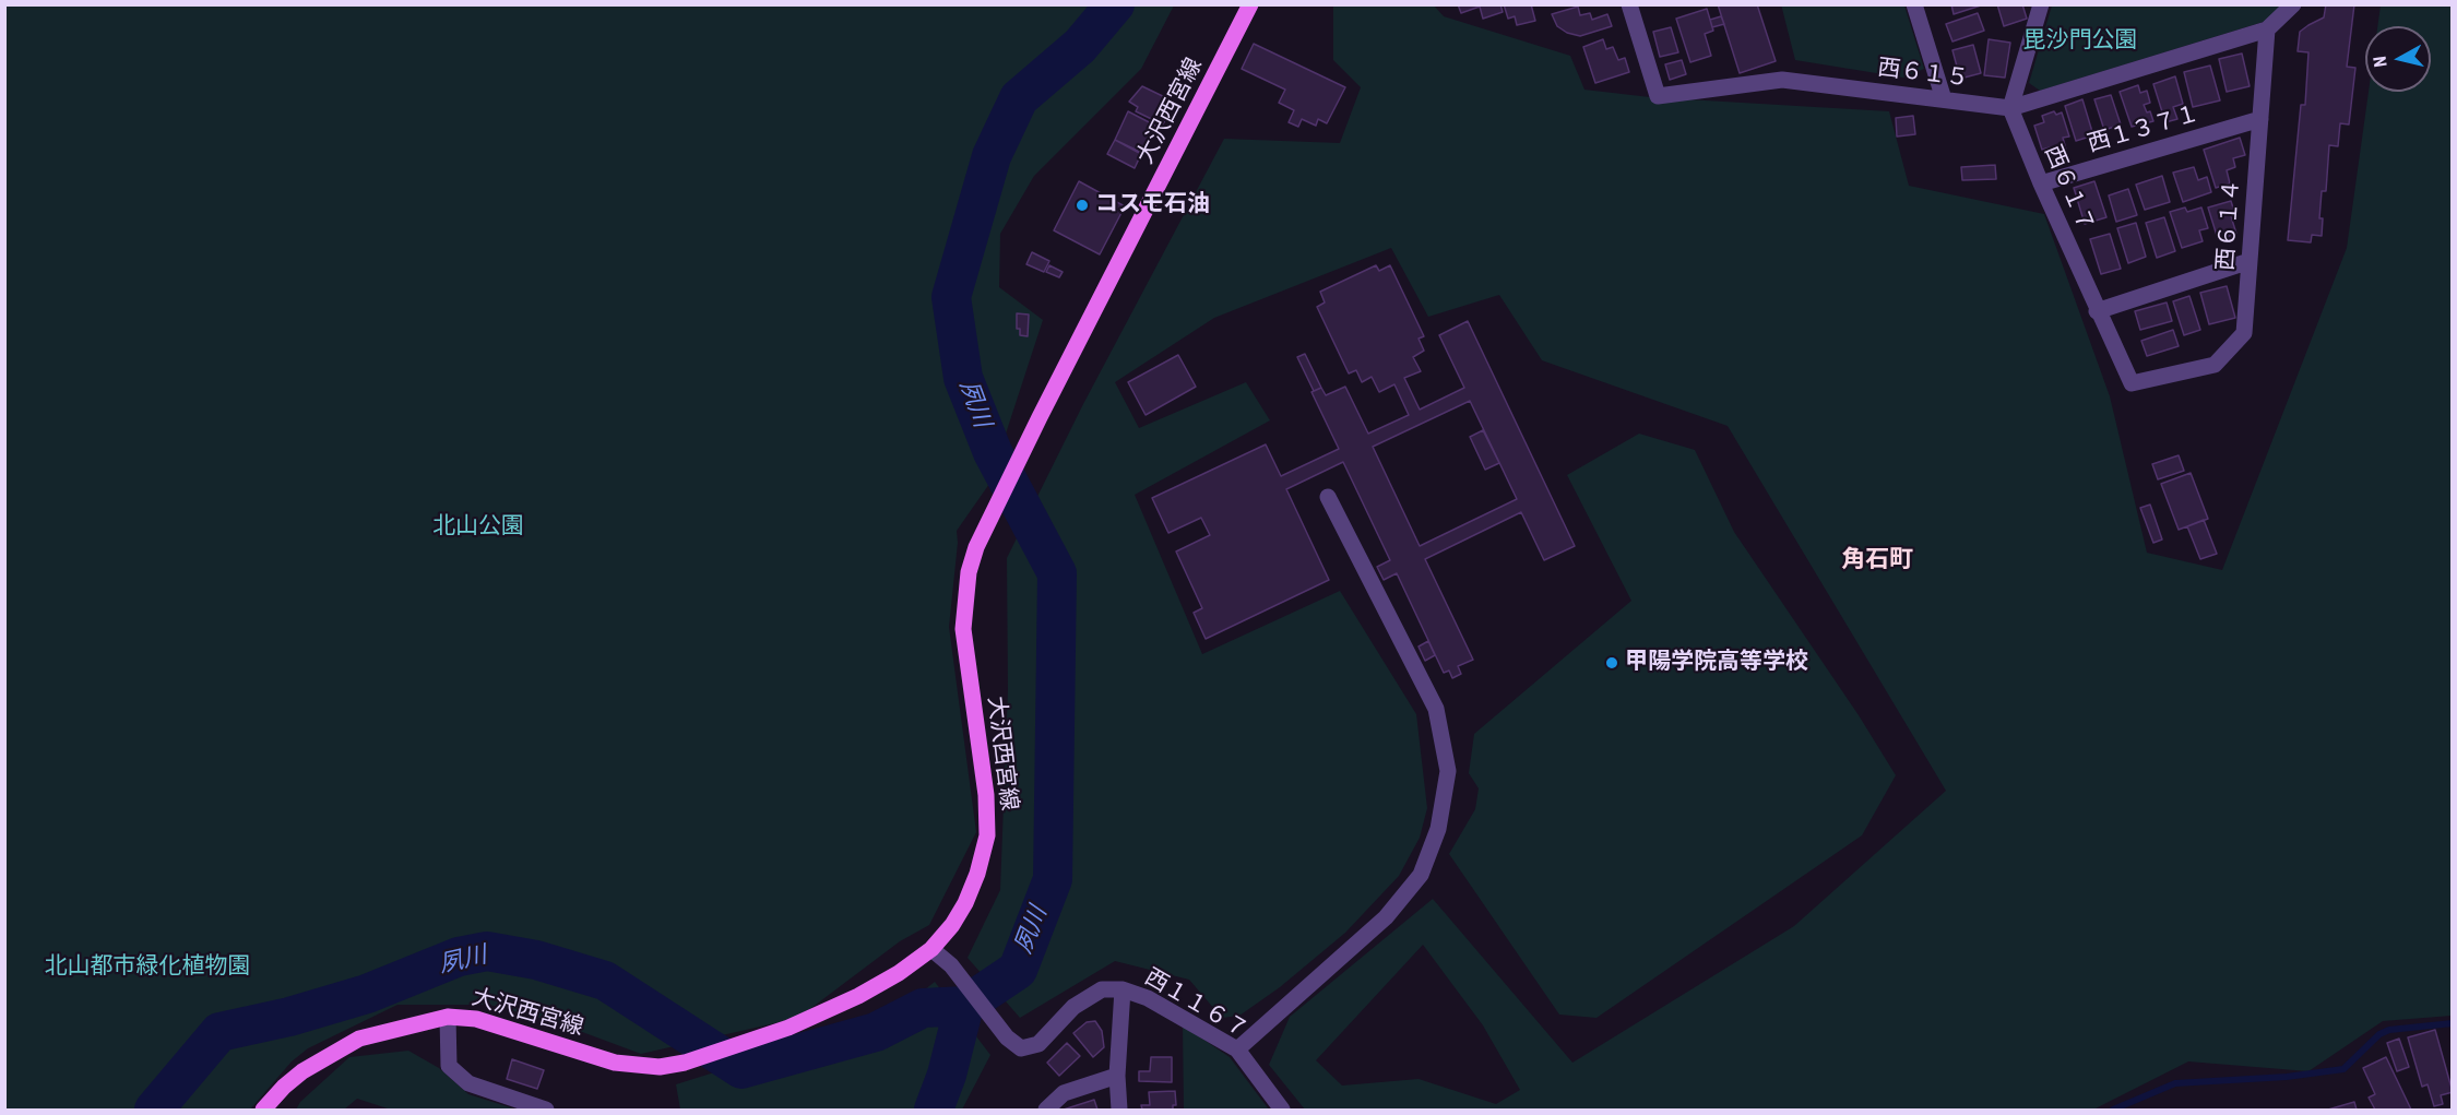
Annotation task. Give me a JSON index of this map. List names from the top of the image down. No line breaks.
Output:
{"streets":{"main road":["大沢西宮線"],"street":["西６１５","西１３７１","西６１７","西６１４","西１１６７"]},"crossings":[["西６１５","西６１７"],["西６１５","西６１４"],["大沢西宮線","西１１６７"],["西１３７１","西６１７"],["西１３７１","西６１４"],["西６１７","西６１４"]],"districts":["角石町"],"water":["夙川"],"parks":["毘沙門公園","北山公園","北山都市緑化植物園"],"places":["コスモ石油","甲陽学院高等学校"],"north":"left"}
